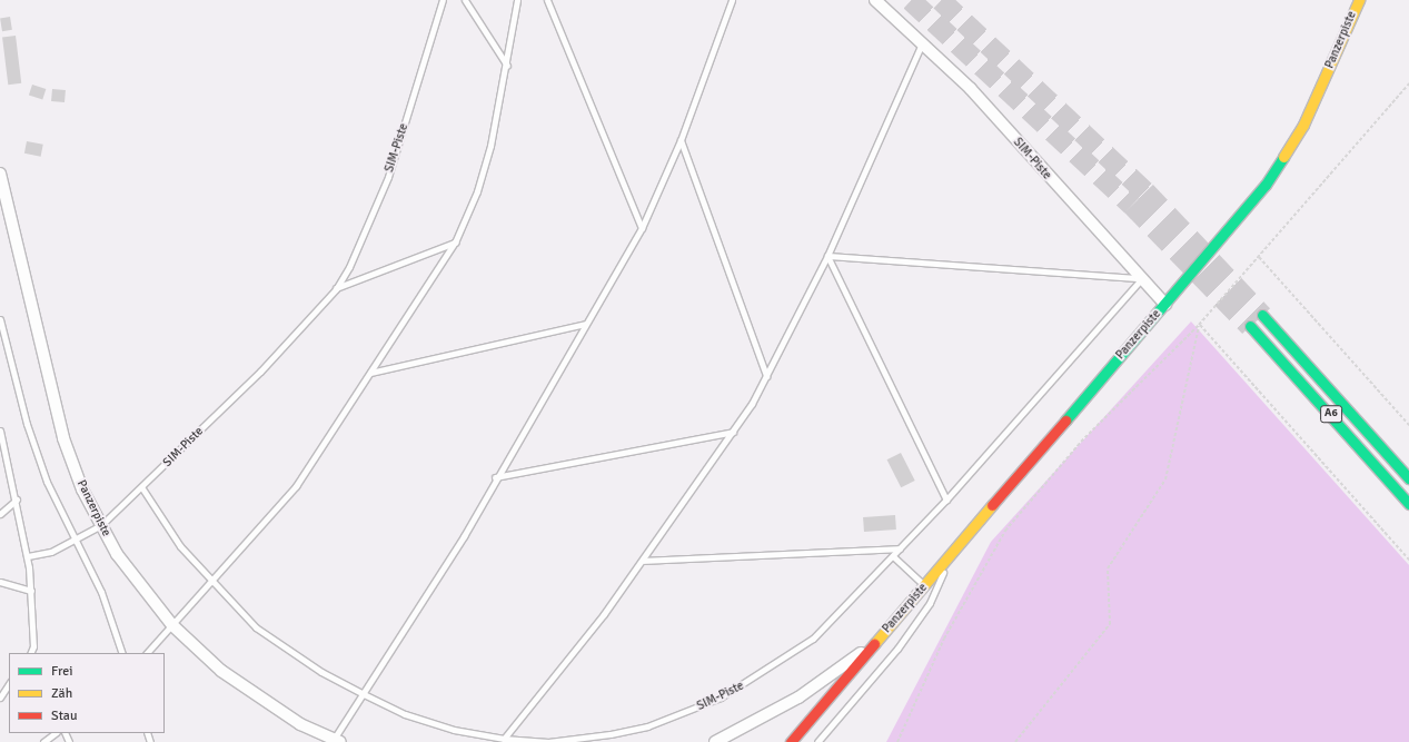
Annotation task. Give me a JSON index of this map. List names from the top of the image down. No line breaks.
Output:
{"streets":{"main road":["Panzerpiste","A6"],"street":["SIM-Piste"]},"crossings":[["Panzerpiste","SIM-Piste"]],"legend":["Frei","Zäh","Stau"]}
